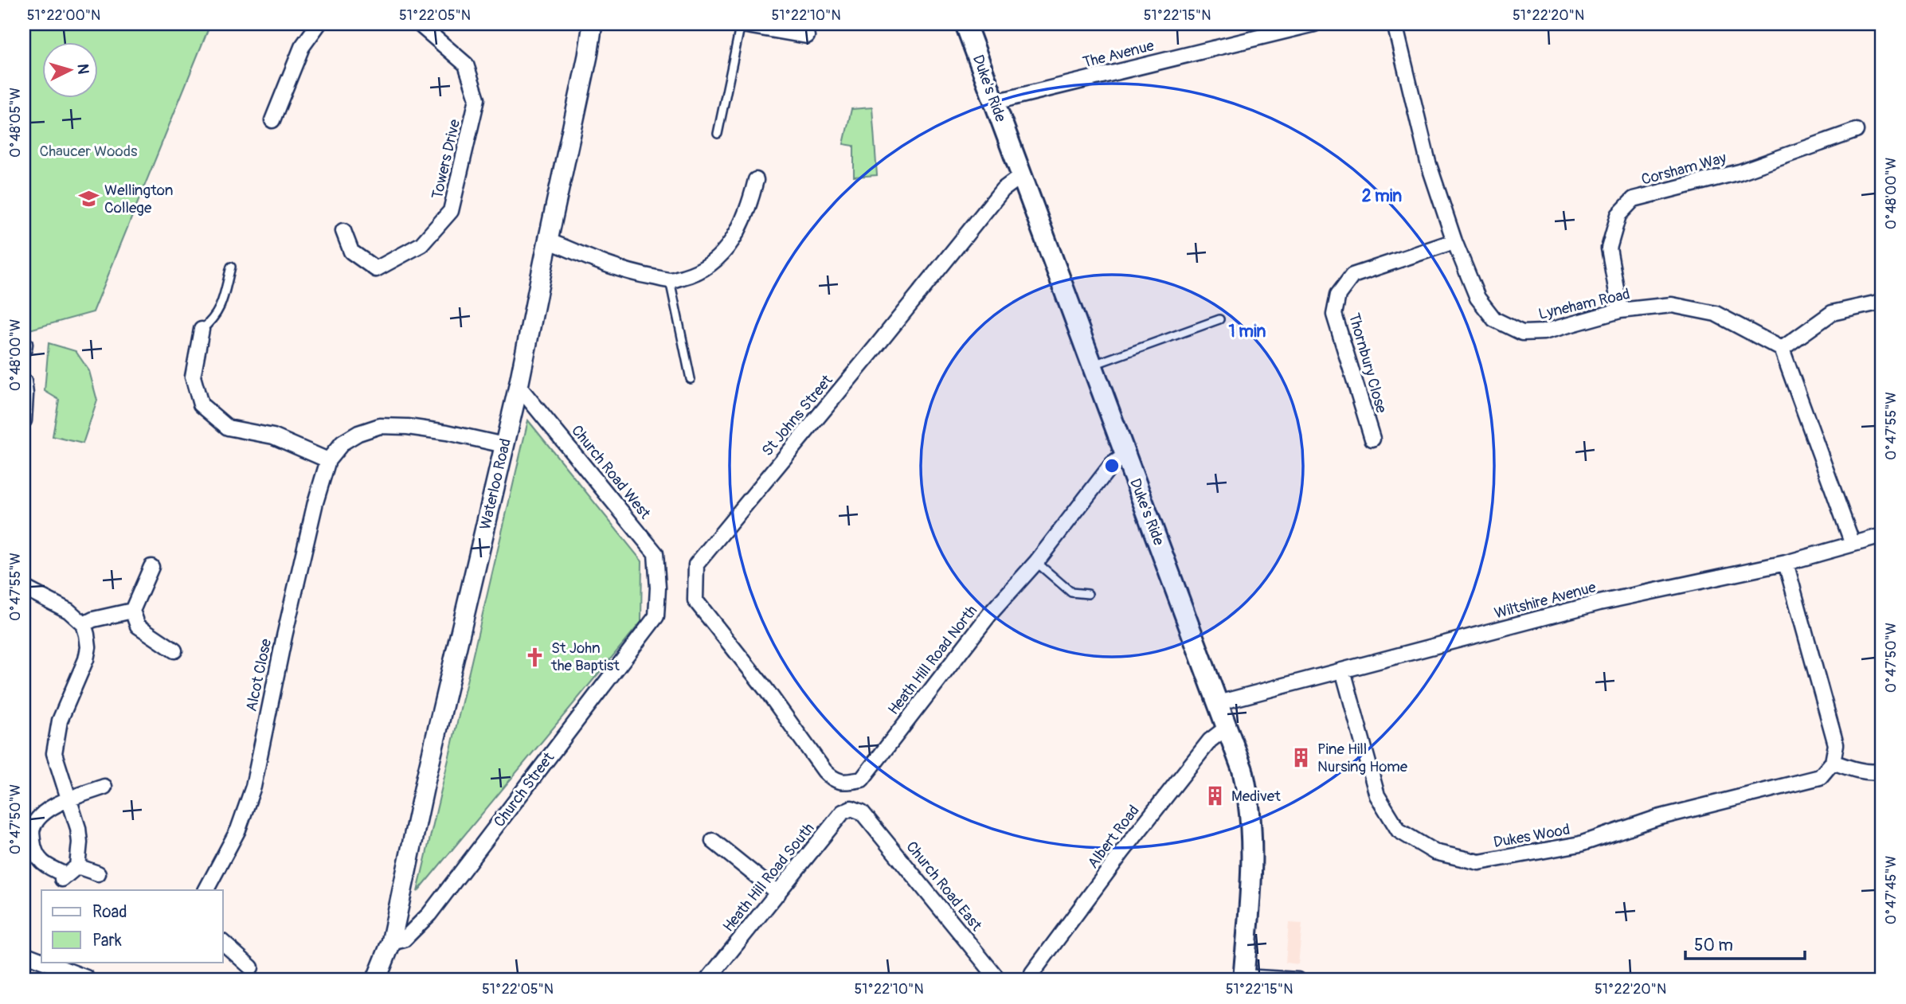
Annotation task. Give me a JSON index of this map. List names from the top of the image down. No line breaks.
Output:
{"streets":{"main road":["Duke's Ride"],"street":["The Avenue","Towers Drive","Corsham Way","Lyneham Road","Thornbury Close","St Johns Street","Church Road West","Waterloo Road","Wiltshire Avenue","Heath Hill Road North","Alcot Close","Church Street","Dukes Wood","Albert Road","Heath Hill Road South","Church Road East"]},"crossings":[["The Avenue","Duke's Ride"],["Duke's Ride","St Johns Street"],["Duke's Ride","Wiltshire Avenue"],["Duke's Ride","Heath Hill Road North"],["Duke's Ride","Albert Road"],["Corsham Way","Lyneham Road"],["Lyneham Road","Thornbury Close"],["St Johns Street","Heath Hill Road North"],["Church Road West","Waterloo Road"],["Church Road West","Church Street"],["Waterloo Road","Alcot Close"],["Waterloo Road","Church Street"],["Wiltshire Avenue","Dukes Wood"],["Heath Hill Road South","Church Road East"]],"parks":["Chaucer Woods"],"places":{"school or university":["Wellington College"],"church":["St John the Baptist"],"building":["Pine Hill Nursing Home","Medivet"]},"legend":["Road","Park"],"scale_bar":"50 m","north":"right","coordinates":["51°22'00\"N","51°22'05\"N","51°22'10\"N","51°22'15\"N","51°22'20\"N","0°48'05\"W","0°48'00\"W","0°47'55\"W","0°47'50\"W","0°47'45\"W"],"rings":["2 min","1 min"]}
